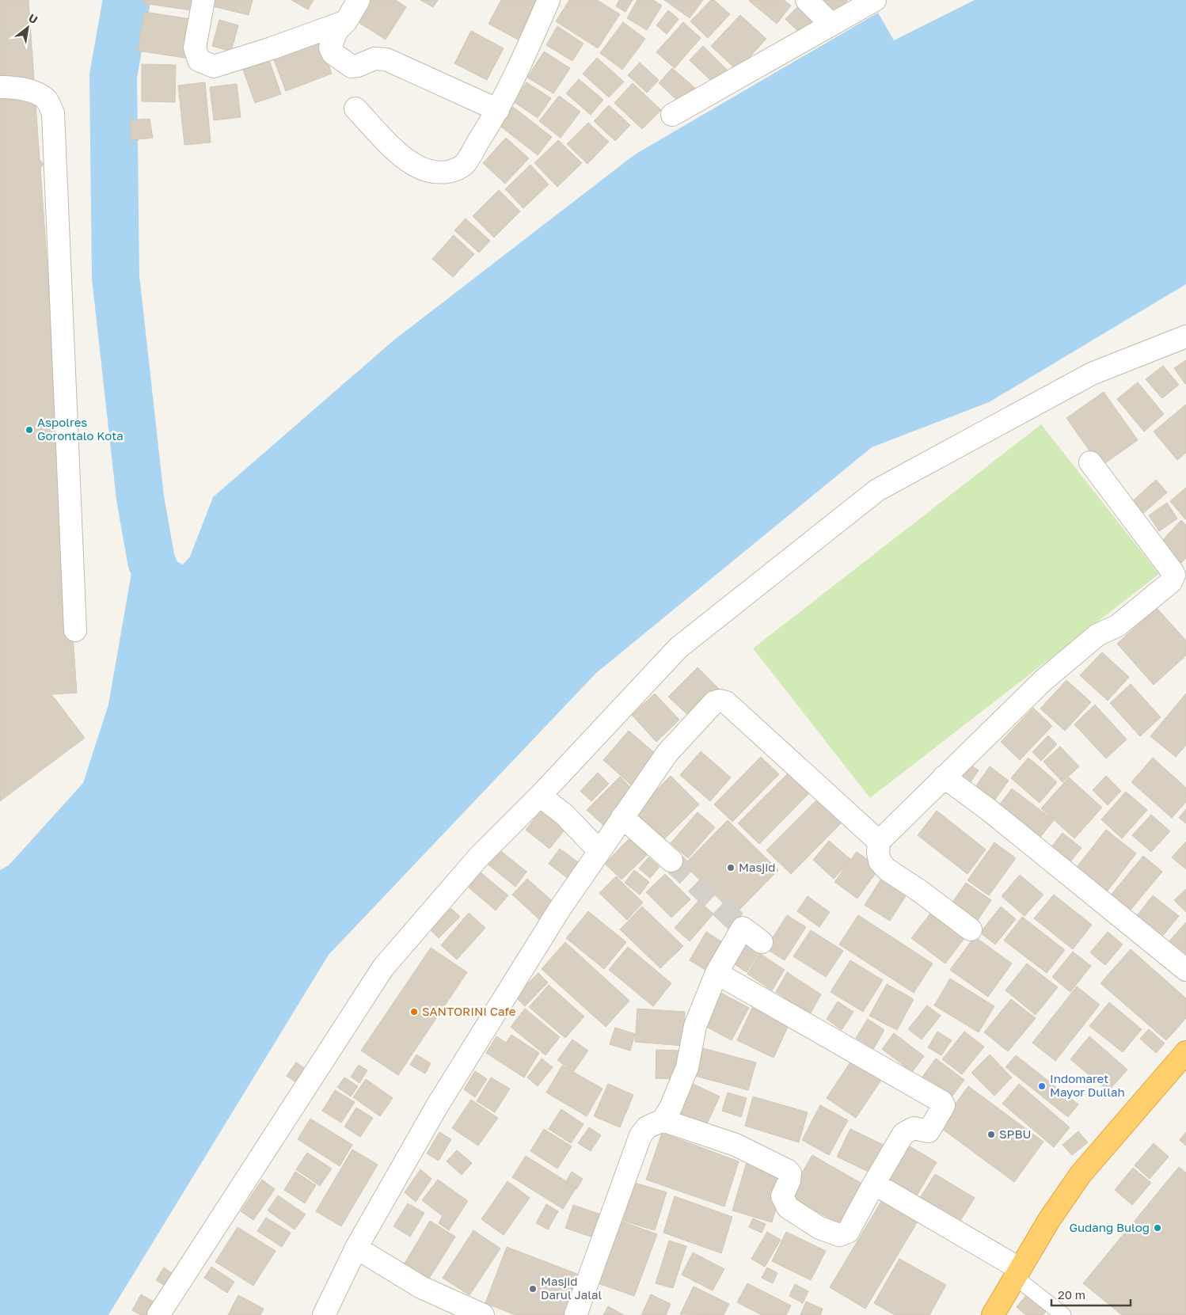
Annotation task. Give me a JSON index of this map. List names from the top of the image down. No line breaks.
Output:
{"places":["Aspolres Gorontalo Kota","Masjid","SANTORINI Cafe","Indomaret Mayor Dullah","SPBU","Gudang Bulog","Masjid Darul Jalal"],"scale_bar":"20 m","north":"top right"}
